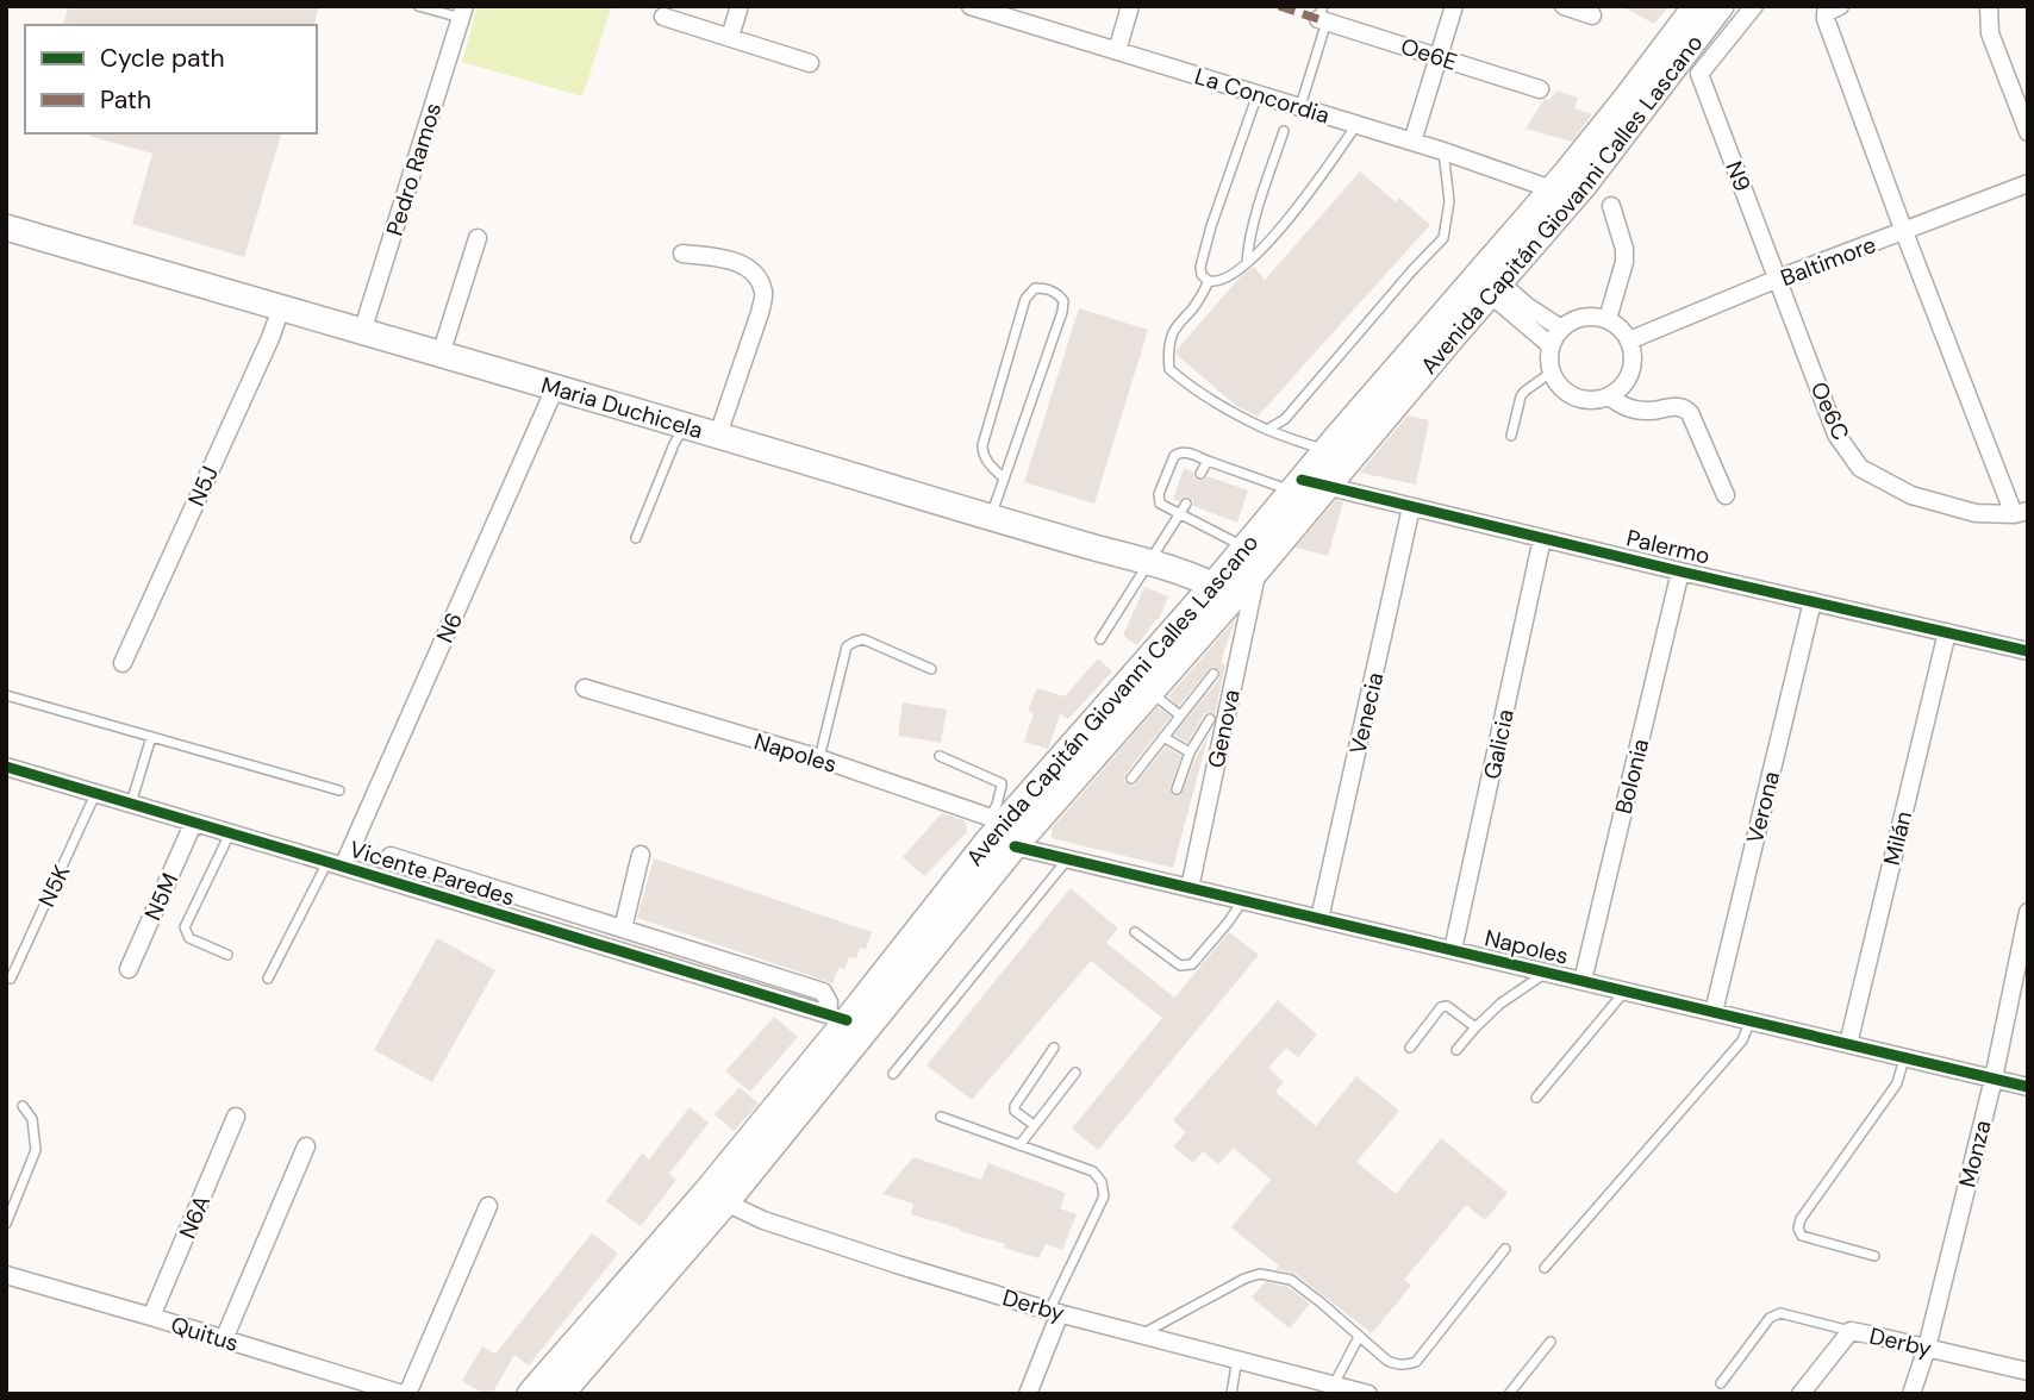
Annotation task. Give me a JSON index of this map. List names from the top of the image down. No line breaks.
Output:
{"streets":{"main road":["Avenida Capitán Giovanni Calles Lascano","Maria Duchicela"],"street":["Oe6E","La Concordia","Pedro Ramos","N9","Baltimore","Oe6C","N5J","Palermo","N6","Venecia","Genova","Galicia","Napoles","Bolonia","Verona","Milán","Vicente Paredes","N5M","Monza","N6A","Derby","Quitus"],"lane":["N5K"]},"crossings":[["La Concordia","Avenida Capitán Giovanni Calles Lascano"],["Pedro Ramos","Maria Duchicela"],["N9","Baltimore"],["N9","Oe6C"],["Avenida Capitán Giovanni Calles Lascano","Maria Duchicela"],["Avenida Capitán Giovanni Calles Lascano","Palermo"],["Avenida Capitán Giovanni Calles Lascano","Genova"],["Avenida Capitán Giovanni Calles Lascano","Napoles"],["Avenida Capitán Giovanni Calles Lascano","Vicente Paredes"],["Avenida Capitán Giovanni Calles Lascano","Derby"],["Baltimore","Oe6C"],["Maria Duchicela","N5J"],["Maria Duchicela","N6"],["Palermo","Venecia"],["Palermo","Galicia"],["Palermo","Bolonia"],["Palermo","Verona"],["Palermo","Milán"],["N6","Vicente Paredes"],["Venecia","Napoles"],["Genova","Napoles"],["Galicia","Napoles"],["Napoles","Bolonia"],["Napoles","Verona"],["Napoles","Milán"],["Napoles","Monza"],["Vicente Paredes","N5K"],["Vicente Paredes","N5M"],["Monza","Derby"],["N6A","Quitus"]],"legend":["Cycle path","Path"]}
